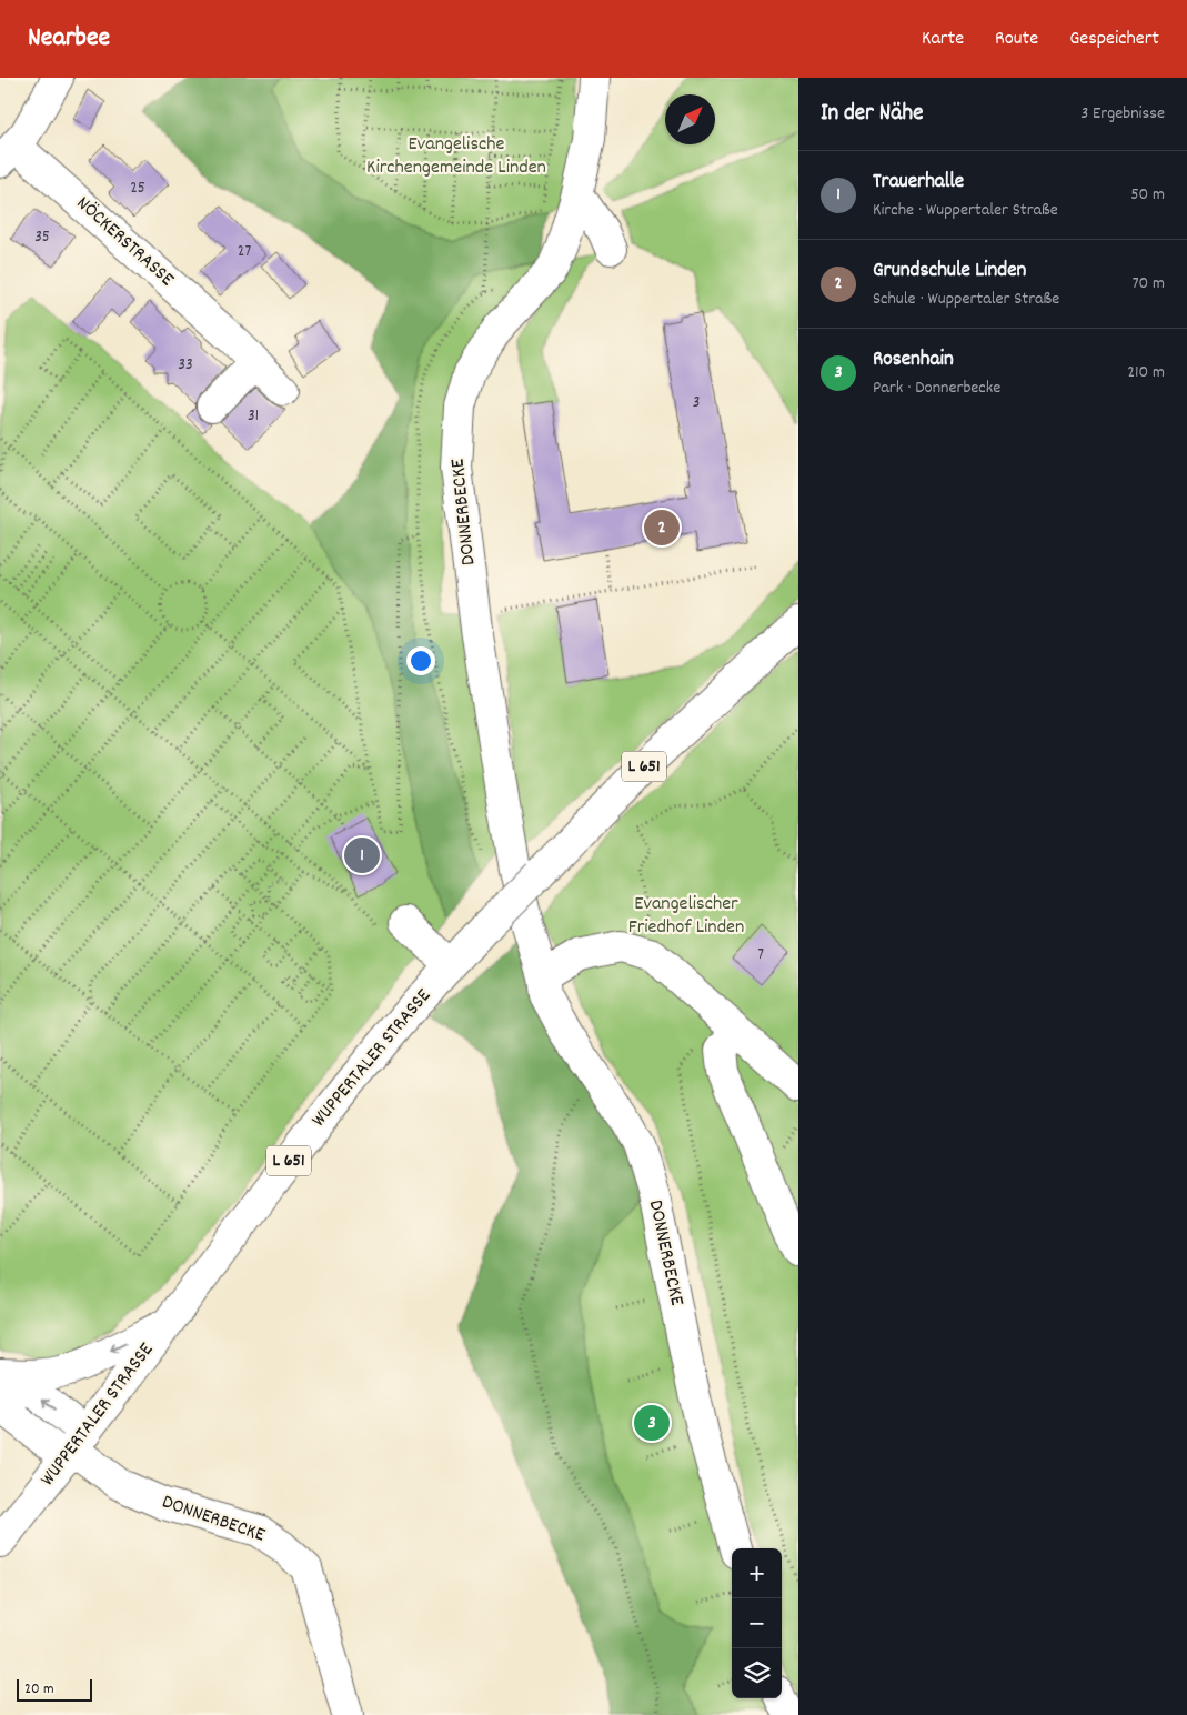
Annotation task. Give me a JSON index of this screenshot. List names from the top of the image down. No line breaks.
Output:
{"streets":{"street":["NÖCKERSTRASSE","DONNERBECKE","L 651","WUPPERTALER STRASSE"]},"crossings":[["DONNERBECKE","L 651"],["DONNERBECKE","WUPPERTALER STRASSE"],["L 651","WUPPERTALER STRASSE"]],"parks":["Evangelische Kirchengemeinde Linden","Evangelischer Friedhof Linden"],"house_numbers":["25","35","27","33","3","31","7"],"scale_bar":"20 m","north":"top right","page":{"header":"Nearbee","nav":["Karte","Route","Gespeichert"],"heading":["In der Nähe","3 Ergebnisse"],"list":[{"mark":"1","name":"Trauerhalle","note":"Kirche · Wuppertaler Straße","value":"50 m"},{"mark":"2","name":"Grundschule Linden","note":"Schule · Wuppertaler Straße","value":"70 m"},{"mark":"3","name":"Rosenhain","note":"Park · Donnerbecke","value":"210 m"}],"pins":["2","1","3"],"map_buttons":["+","−"],"scale":"20 m"}}
